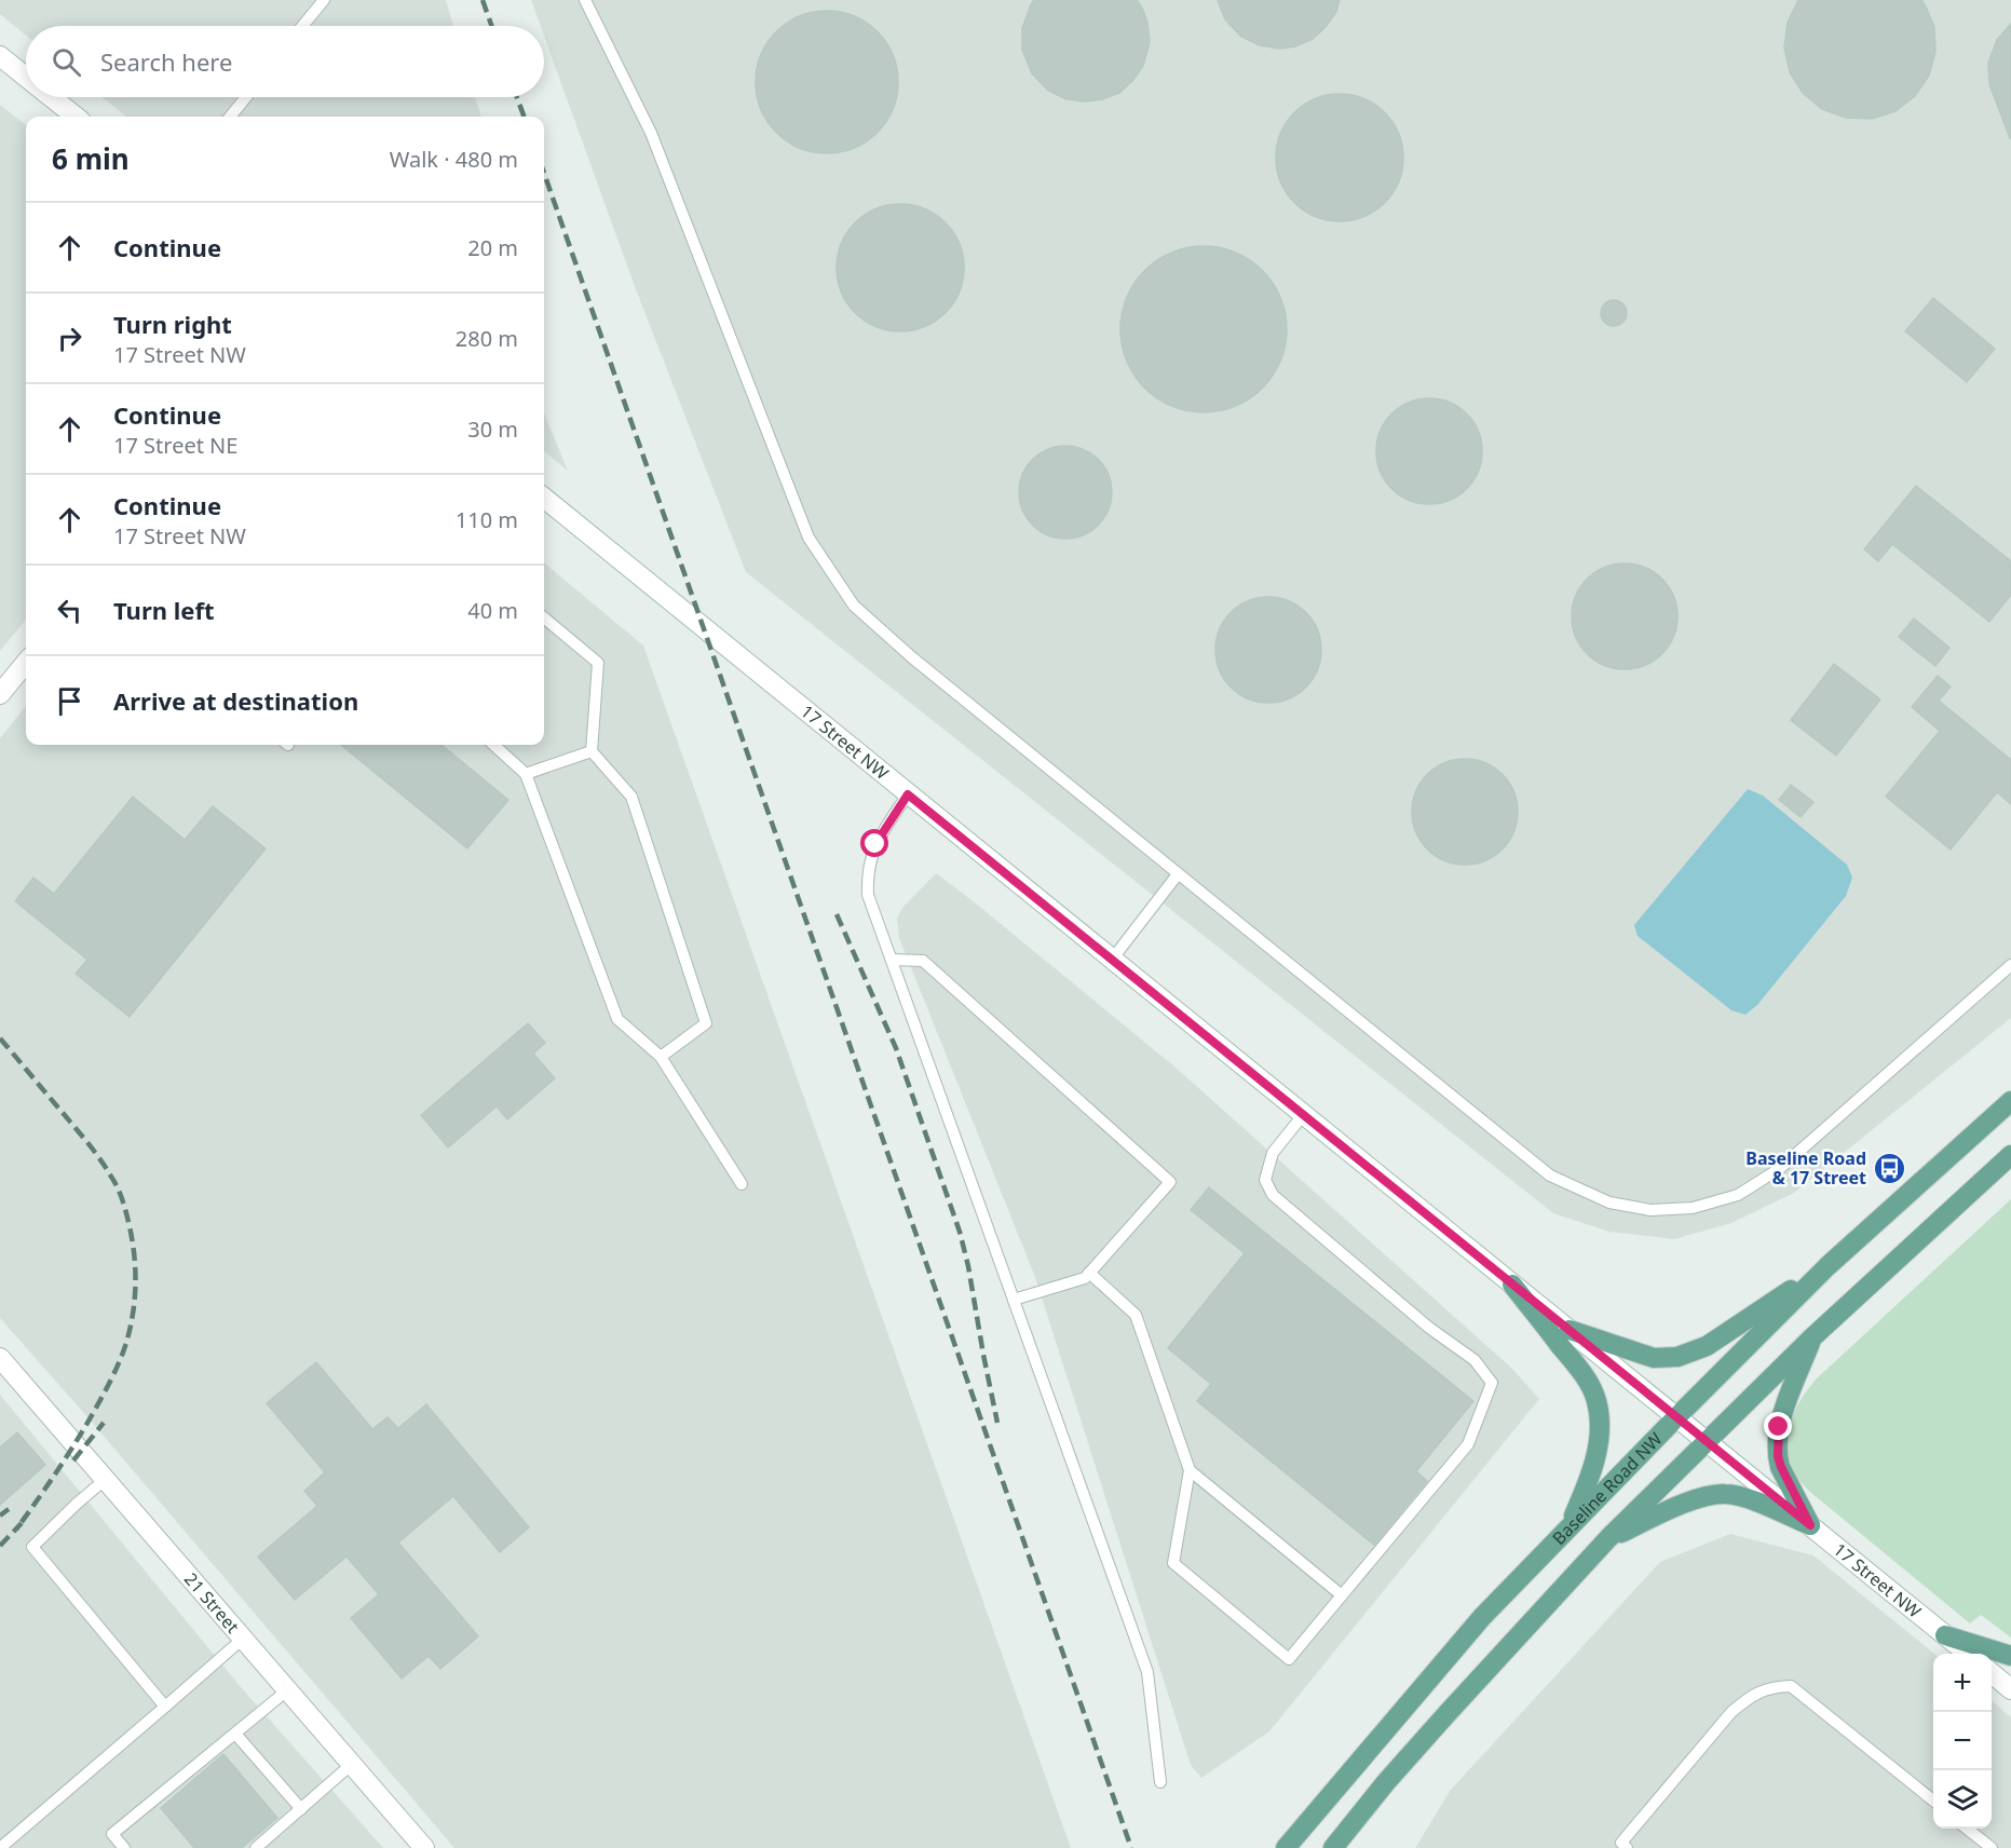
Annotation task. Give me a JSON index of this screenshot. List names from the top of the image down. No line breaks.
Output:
{"streets":{"main road":["17 Street NW","Baseline Road NW","21 Street"]},"crossings":[["17 Street NW","Baseline Road NW"]],"places":{"bus stop":["Baseline Road & 17 Street"]},"page":{"search":"Search here","heading":["6 min","Walk · 480 m"],"list":[["Continue","20 m"],["Turn right","17 Street NW","280 m"],["Continue","17 Street NE","30 m"],["Continue","17 Street NW","110 m"],["Turn left","40 m"],"Arrive at destination"],"map_buttons":["+","−"]}}
